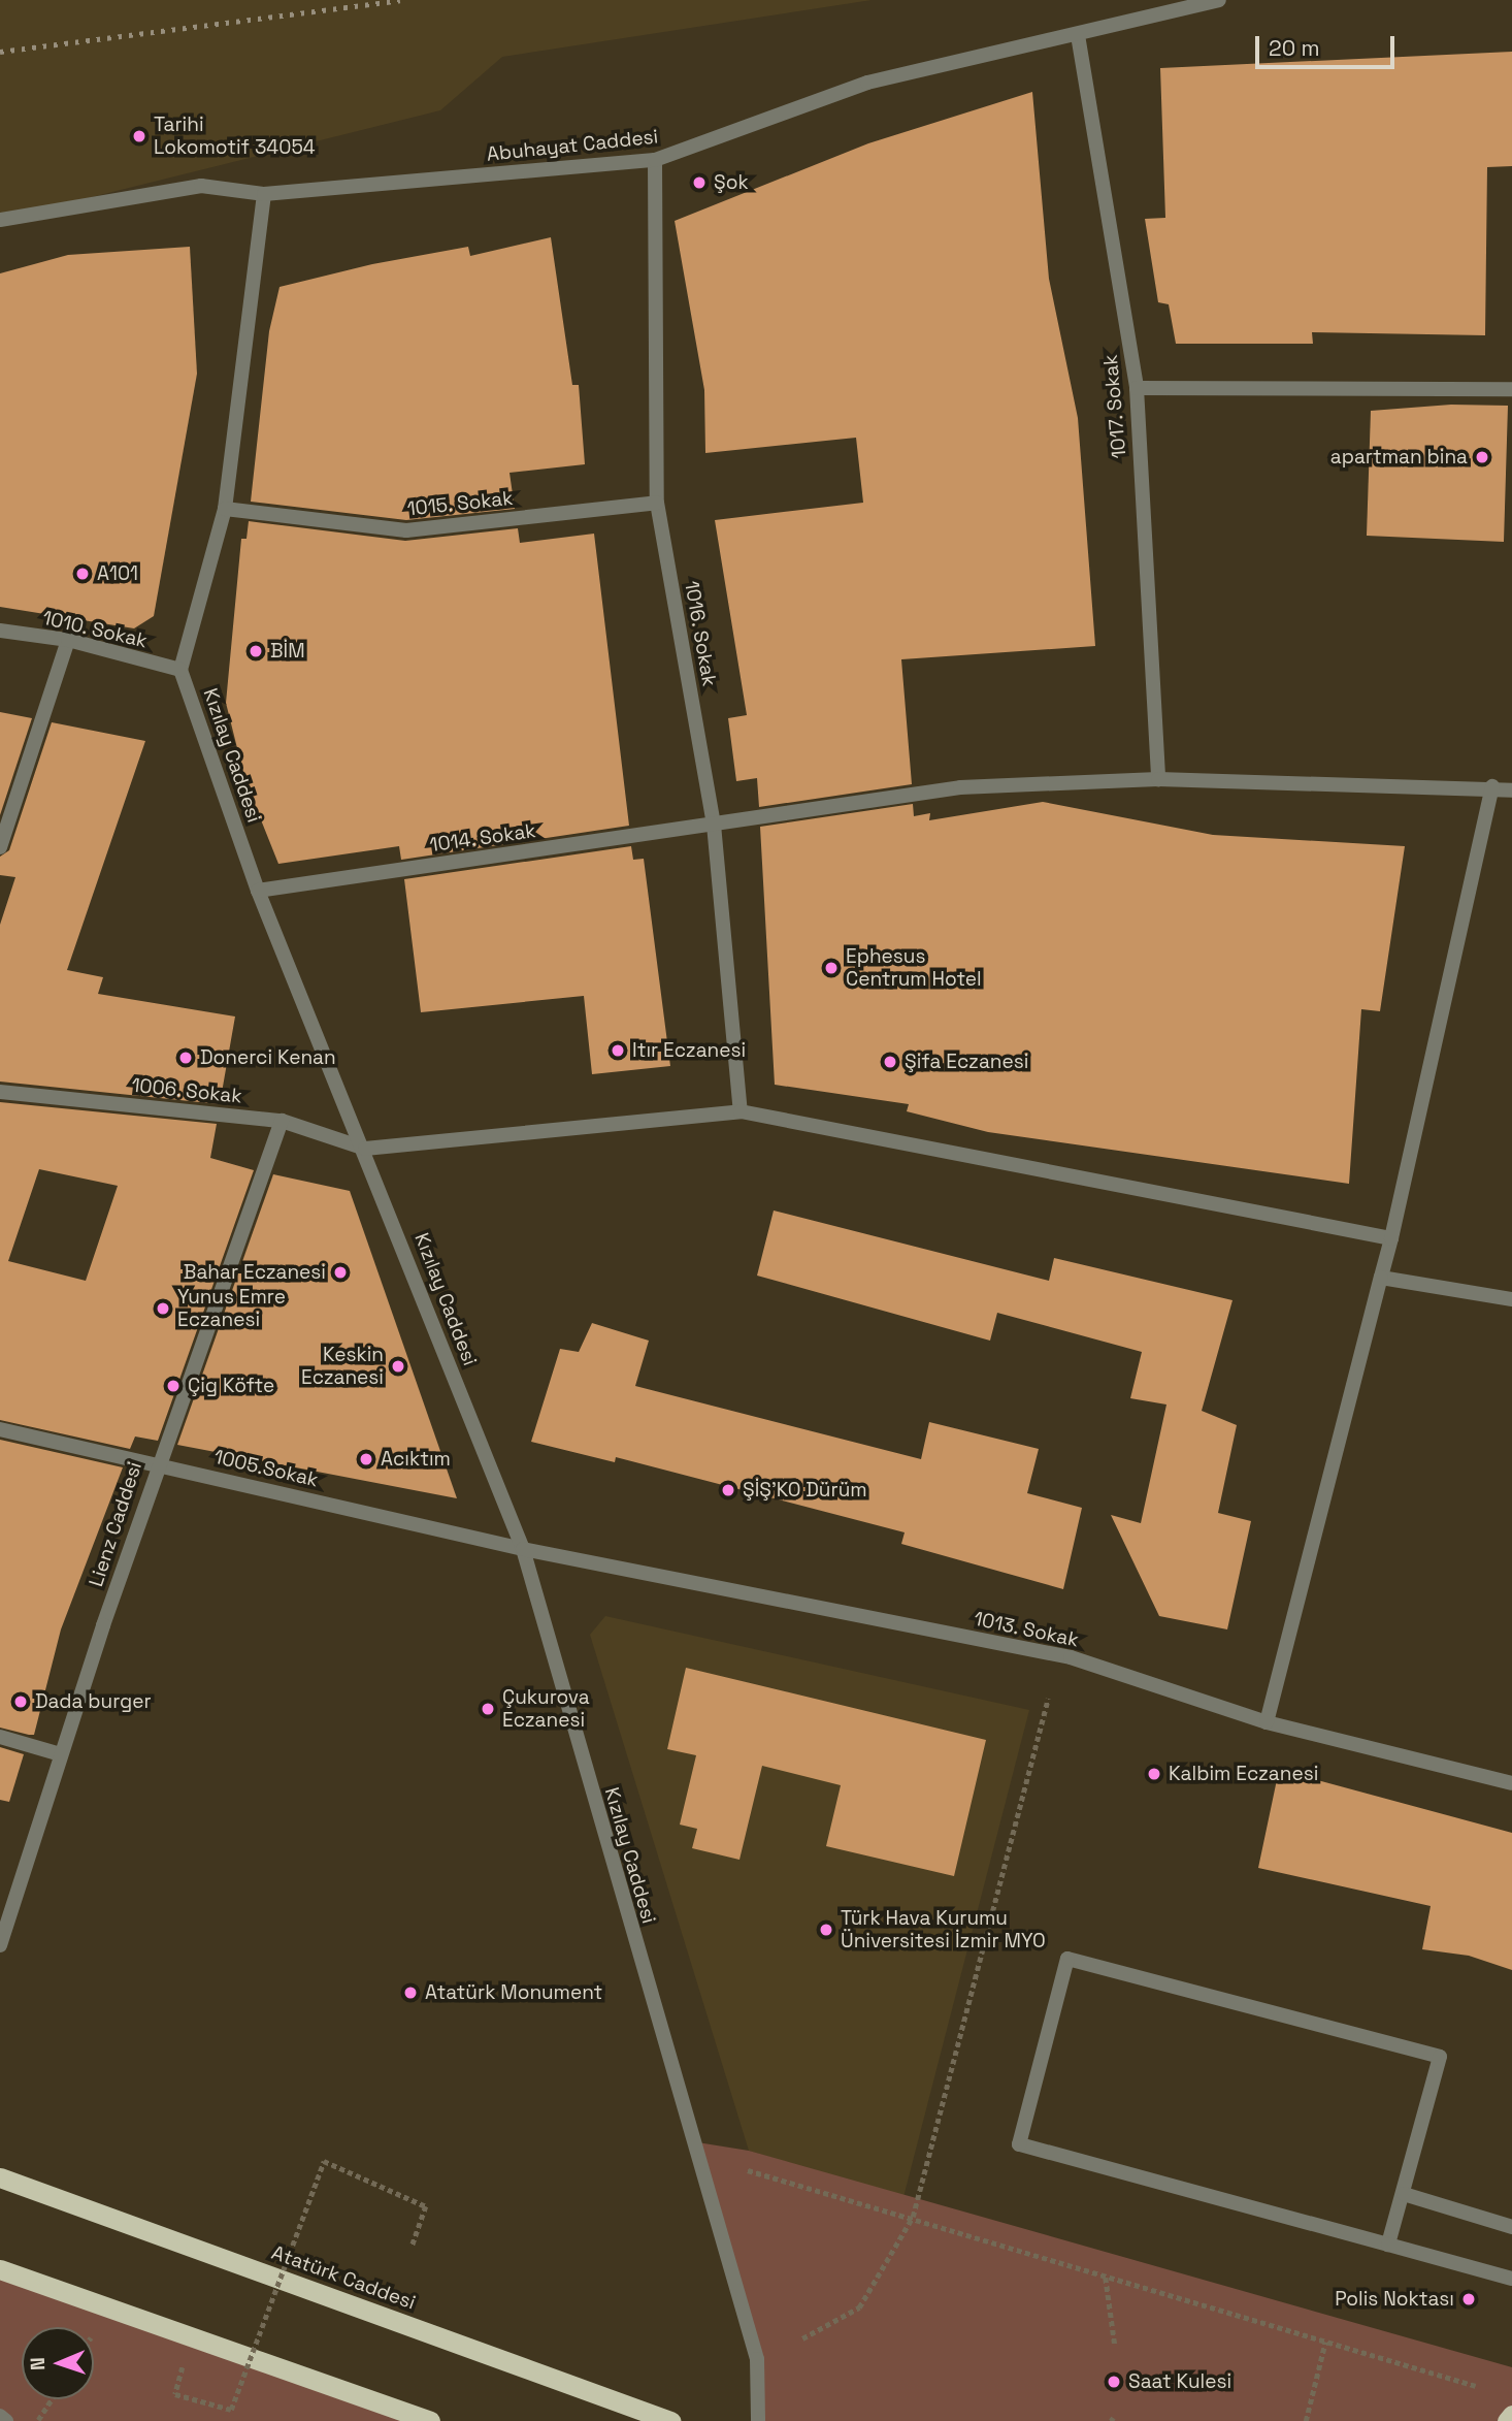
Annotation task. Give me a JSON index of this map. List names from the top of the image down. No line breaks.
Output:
{"streets":{"highway":["Atatürk Caddesi"],"street":["Abuhayat Caddesi","1017. Sokak","1015. Sokak","1010. Sokak","1016. Sokak","Kızılay Caddesi","1014. Sokak","1006. Sokak","1005.Sokak","Lienz Caddesi","1013. Sokak"]},"crossings":[["Abuhayat Caddesi","1017. Sokak"],["Abuhayat Caddesi","1016. Sokak"],["Abuhayat Caddesi","Kızılay Caddesi"],["1017. Sokak","1014. Sokak"],["1015. Sokak","1016. Sokak"],["1015. Sokak","Kızılay Caddesi"],["1010. Sokak","Kızılay Caddesi"],["1016. Sokak","1014. Sokak"],["Kızılay Caddesi","1014. Sokak"],["Kızılay Caddesi","1006. Sokak"],["Kızılay Caddesi","1005.Sokak"],["Kızılay Caddesi","1013. Sokak"],["1006. Sokak","Lienz Caddesi"],["1005.Sokak","Lienz Caddesi"],["1005.Sokak","1013. Sokak"]],"places":["Tarihi Lokomotif 34054","Şok","apartman bina","A101","BİM","Ephesus Centrum Hotel","Itır Eczanesi","Donerci Kenan","Şifa Eczanesi","Bahar Eczanesi","Yunus Emre Eczanesi","Keskin Eczanesi","Çig Köfte","Acıktım","ŞİŞ'KO Dürüm","Dada burger","Çukurova Eczanesi","Kalbim Eczanesi","Türk Hava Kurumu Üniversitesi İzmir MYO","Atatürk Monument","Polis Noktası","Saat Kulesi"],"scale_bar":"20 m","north":"left"}
